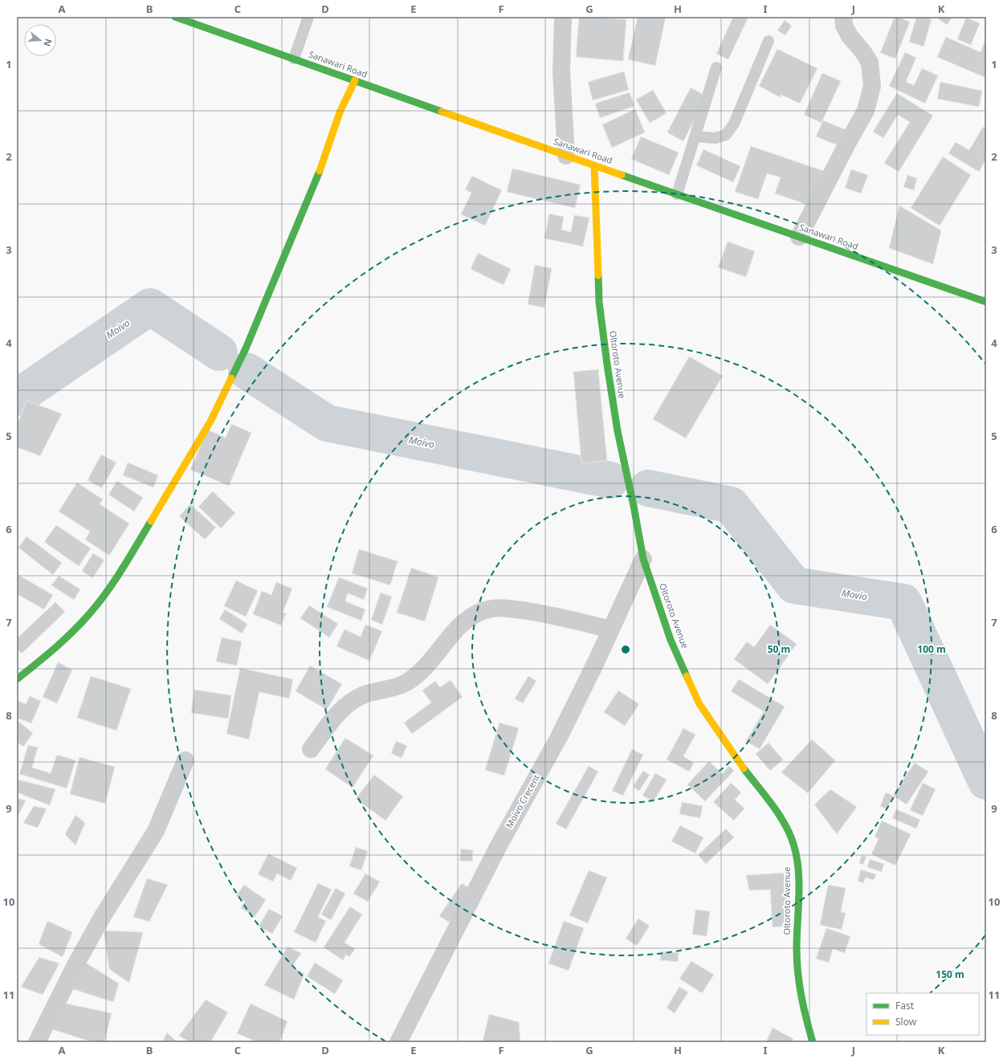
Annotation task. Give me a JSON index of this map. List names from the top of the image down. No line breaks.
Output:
{"streets":{"street":["Sanawari Road","Oltoroto Avenue","Moivo Crecent"]},"crossings":[["Sanawari Road","Oltoroto Avenue"],["Oltoroto Avenue","Moivo Crecent"]],"water":["Moivo","Movio"],"legend":["Fast","Slow"],"north":"right","grid":{"columns":["A","B","C","D","E","F","G","H","I","J","K"],"rows":["1","2","3","4","5","6","7","8","9","10","11"]},"rings":["50 m","100 m","150 m"]}
